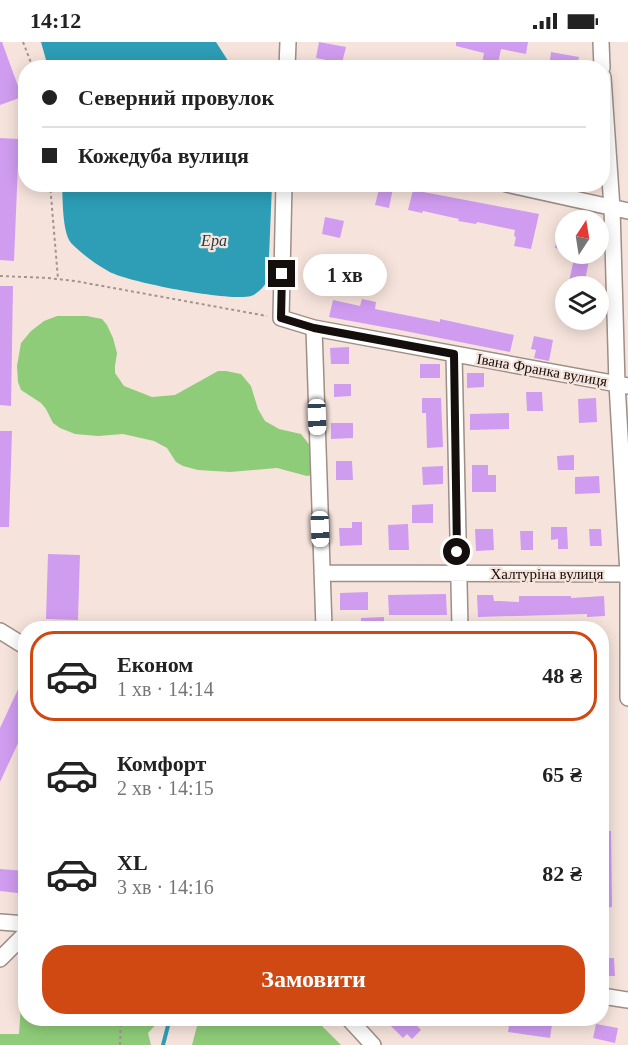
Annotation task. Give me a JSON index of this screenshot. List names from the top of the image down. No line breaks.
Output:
{"streets":{"street":["Івана Франка вулиця","Халтуріна вулиця"]},"water":["Ера"],"north":"top","page":{"status":"14:12","banner":["Северний провулок","Кожедуба вулиця"],"bubble":"1 хв","list":[{"name":"Економ","note":"1 хв · 14:14","value":"48 ₴"},{"name":"Комфорт","note":"2 хв · 14:15","value":"65 ₴"},{"name":"XL","note":"3 хв · 14:16","value":"82 ₴"}],"buttons":"Замовити"}}
